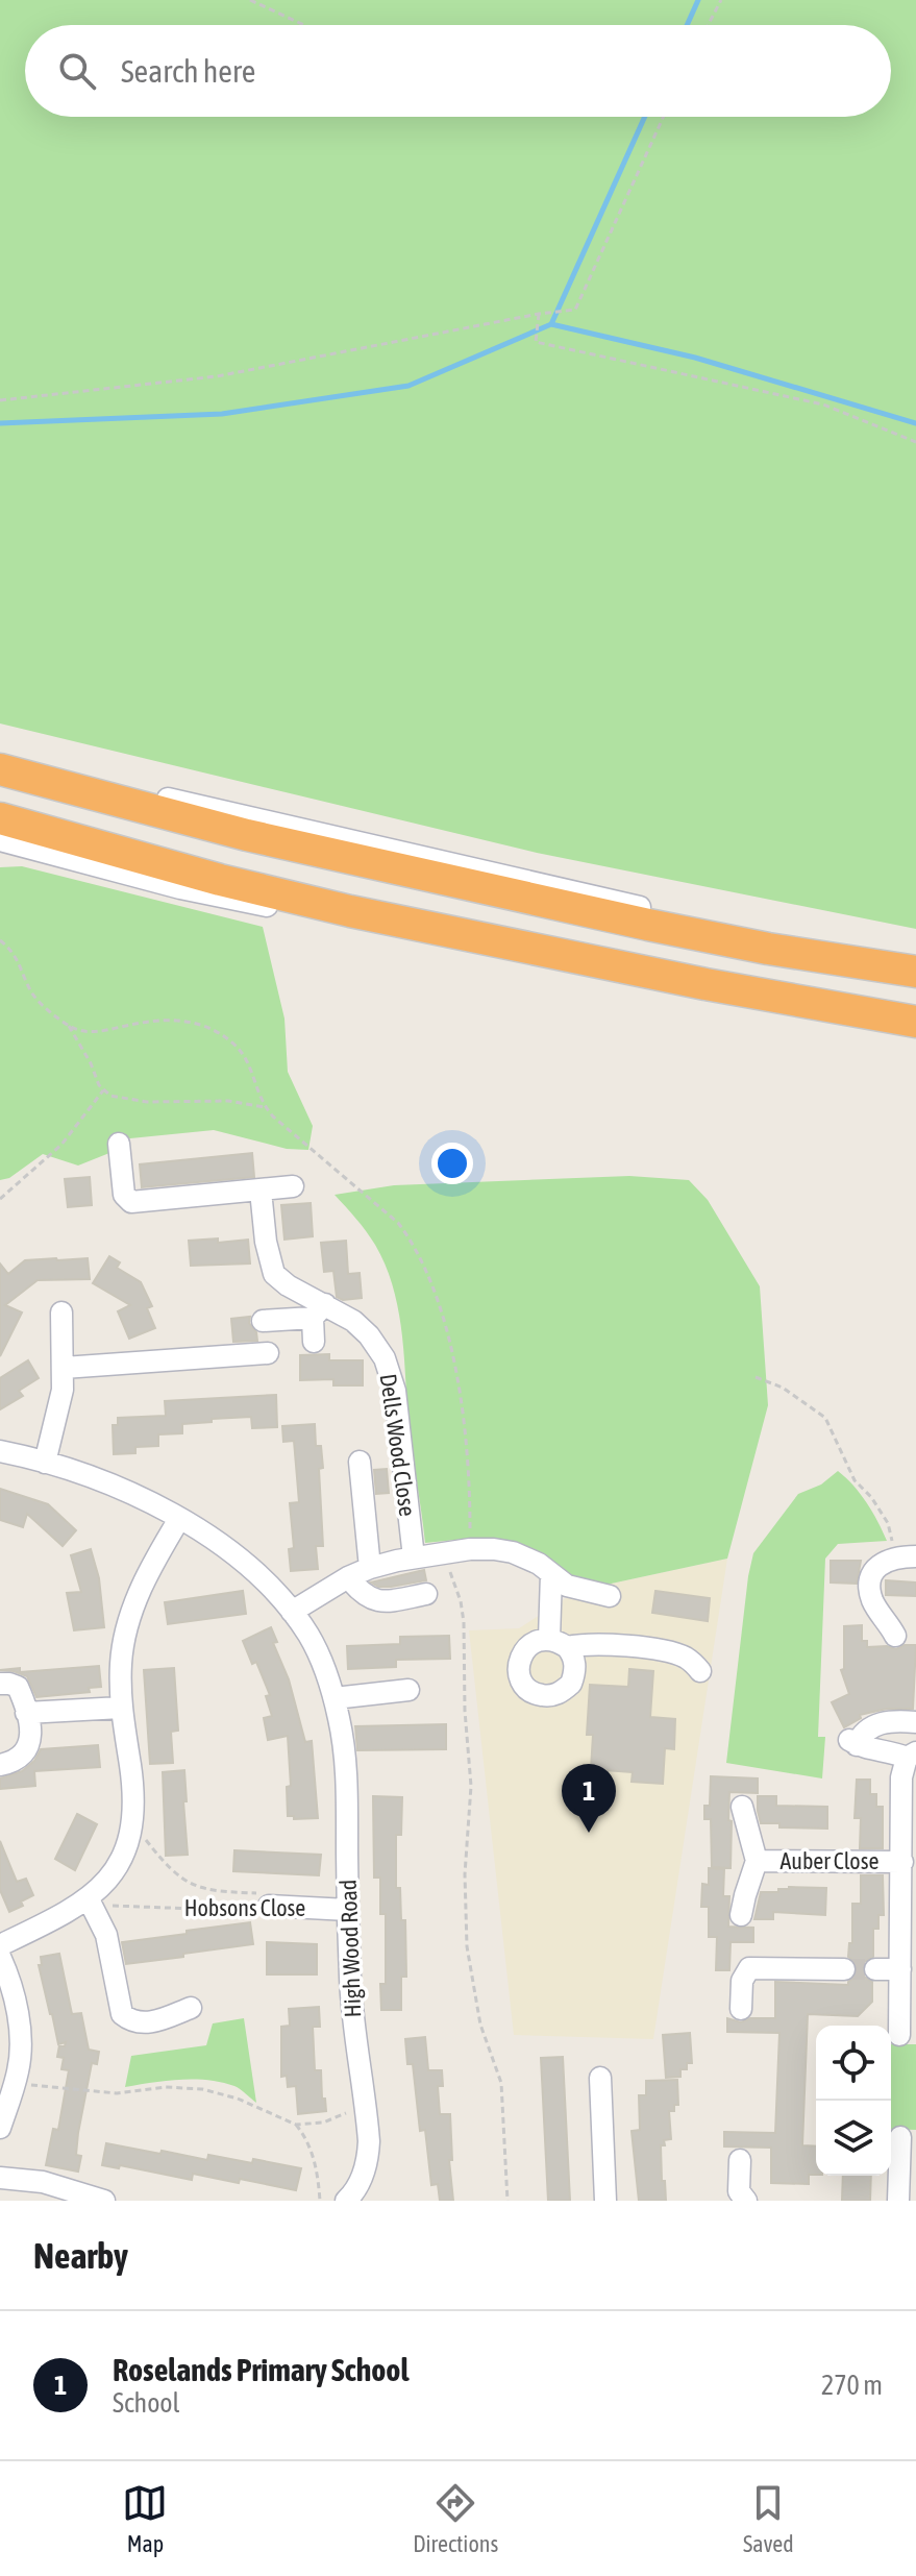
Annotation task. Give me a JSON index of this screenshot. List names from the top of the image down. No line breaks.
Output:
{"streets":{"street":["Dells Wood Close","Auber Close","Hobsons Close","High Wood Road"]},"crossings":[["Hobsons Close","High Wood Road"]],"page":{"search":"Search here","pins":"1","heading":"Nearby","list":[{"mark":"1","name":"Roselands Primary School","note":"School","value":"270 m"}],"nav":["Map","Directions","Saved"]}}
